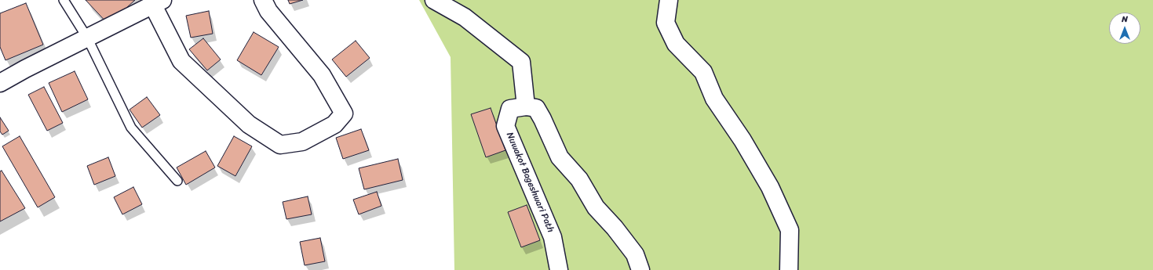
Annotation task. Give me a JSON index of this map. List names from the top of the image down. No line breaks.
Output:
{"streets":{"street":["Nuwakot Bageshwari Path"]},"north":"top"}
